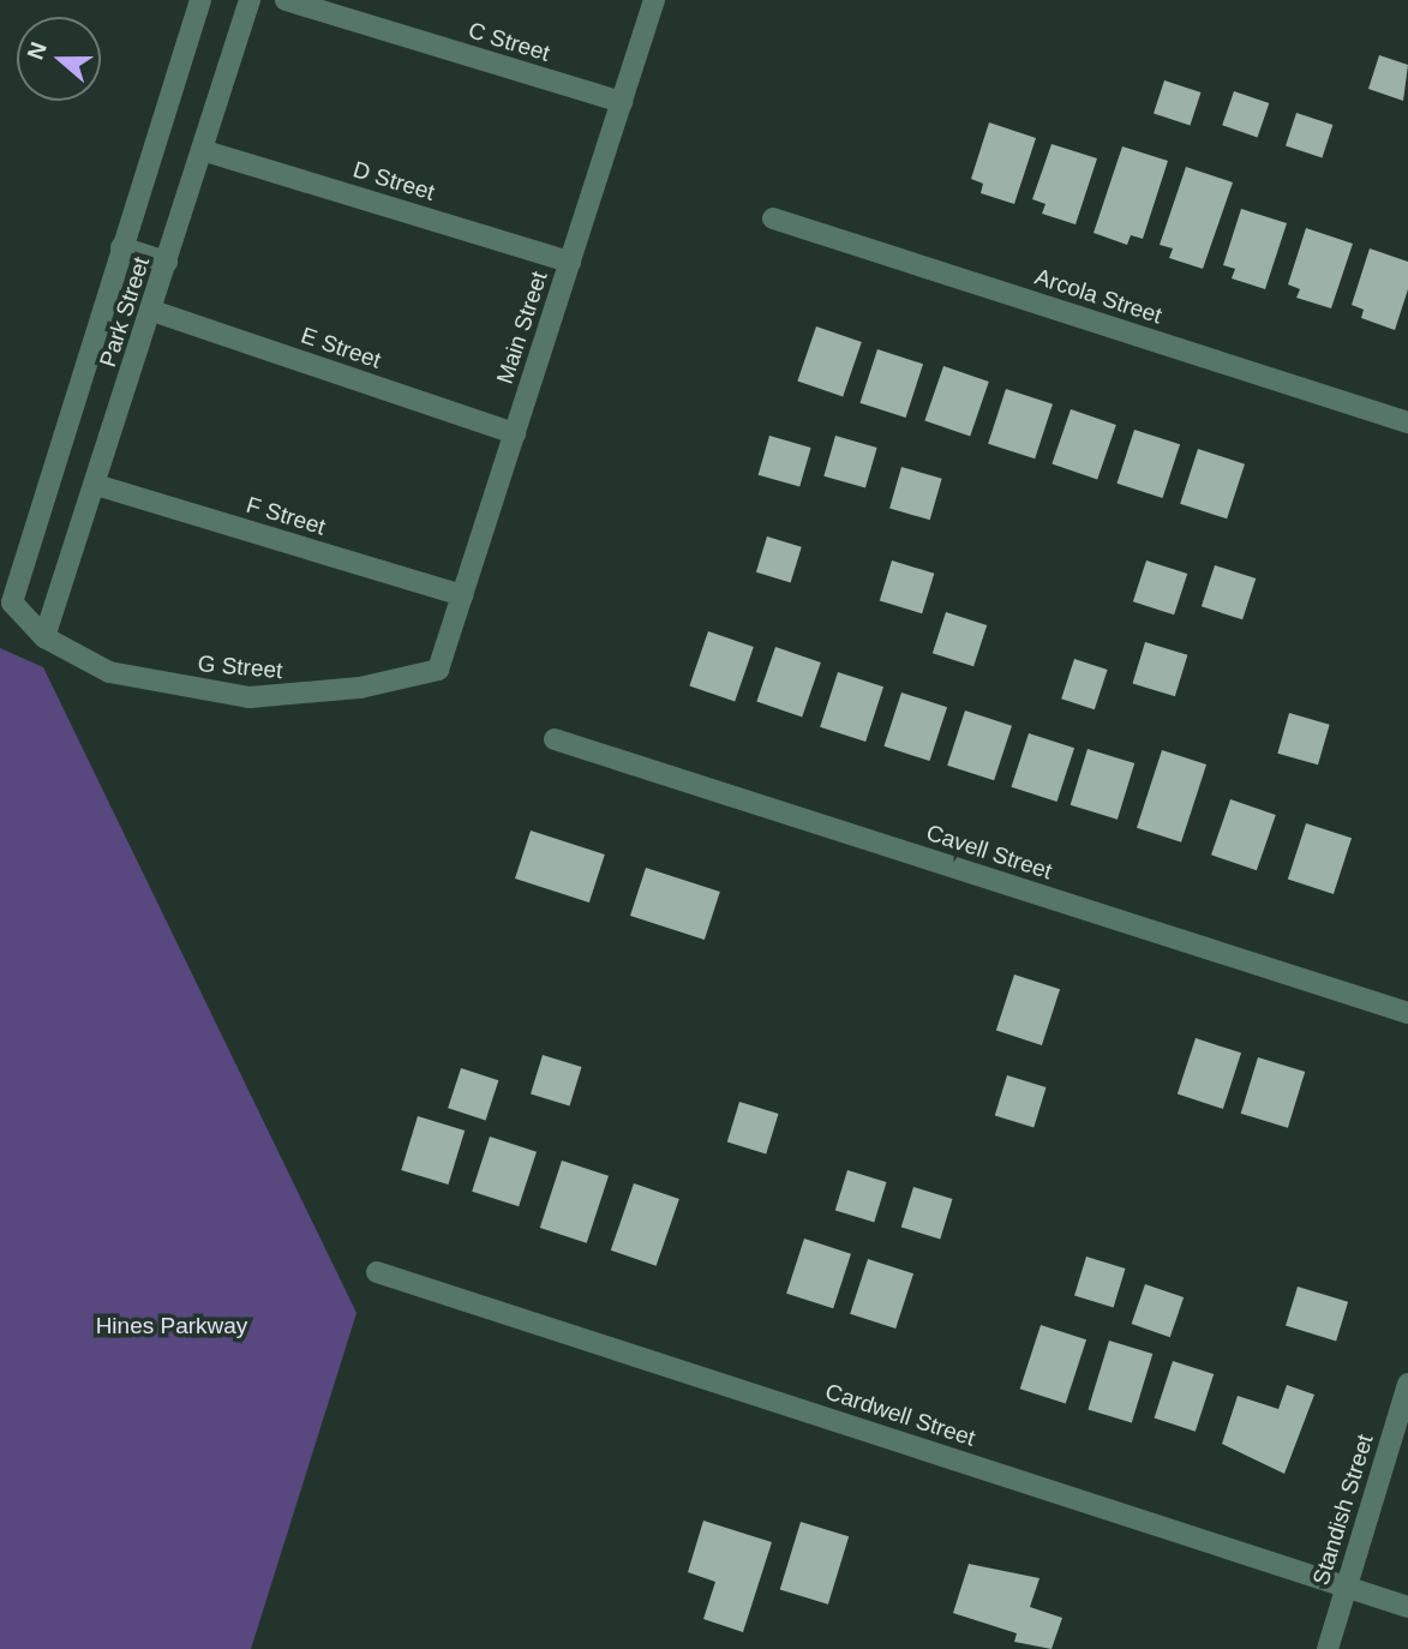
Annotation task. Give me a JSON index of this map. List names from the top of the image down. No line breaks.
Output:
{"streets":{"street":["C Street","D Street","Arcola Street","Park Street","Main Street","E Street","F Street","G Street","Cavell Street","Cardwell Street","Standish Street"]},"crossings":[["C Street","Main Street"],["D Street","Park Street"],["D Street","Main Street"],["Park Street","E Street"],["Park Street","F Street"],["Park Street","G Street"],["Main Street","E Street"],["Main Street","F Street"],["Main Street","G Street"],["Cardwell Street","Standish Street"]],"parks":["Hines Parkway"],"north":"left"}
